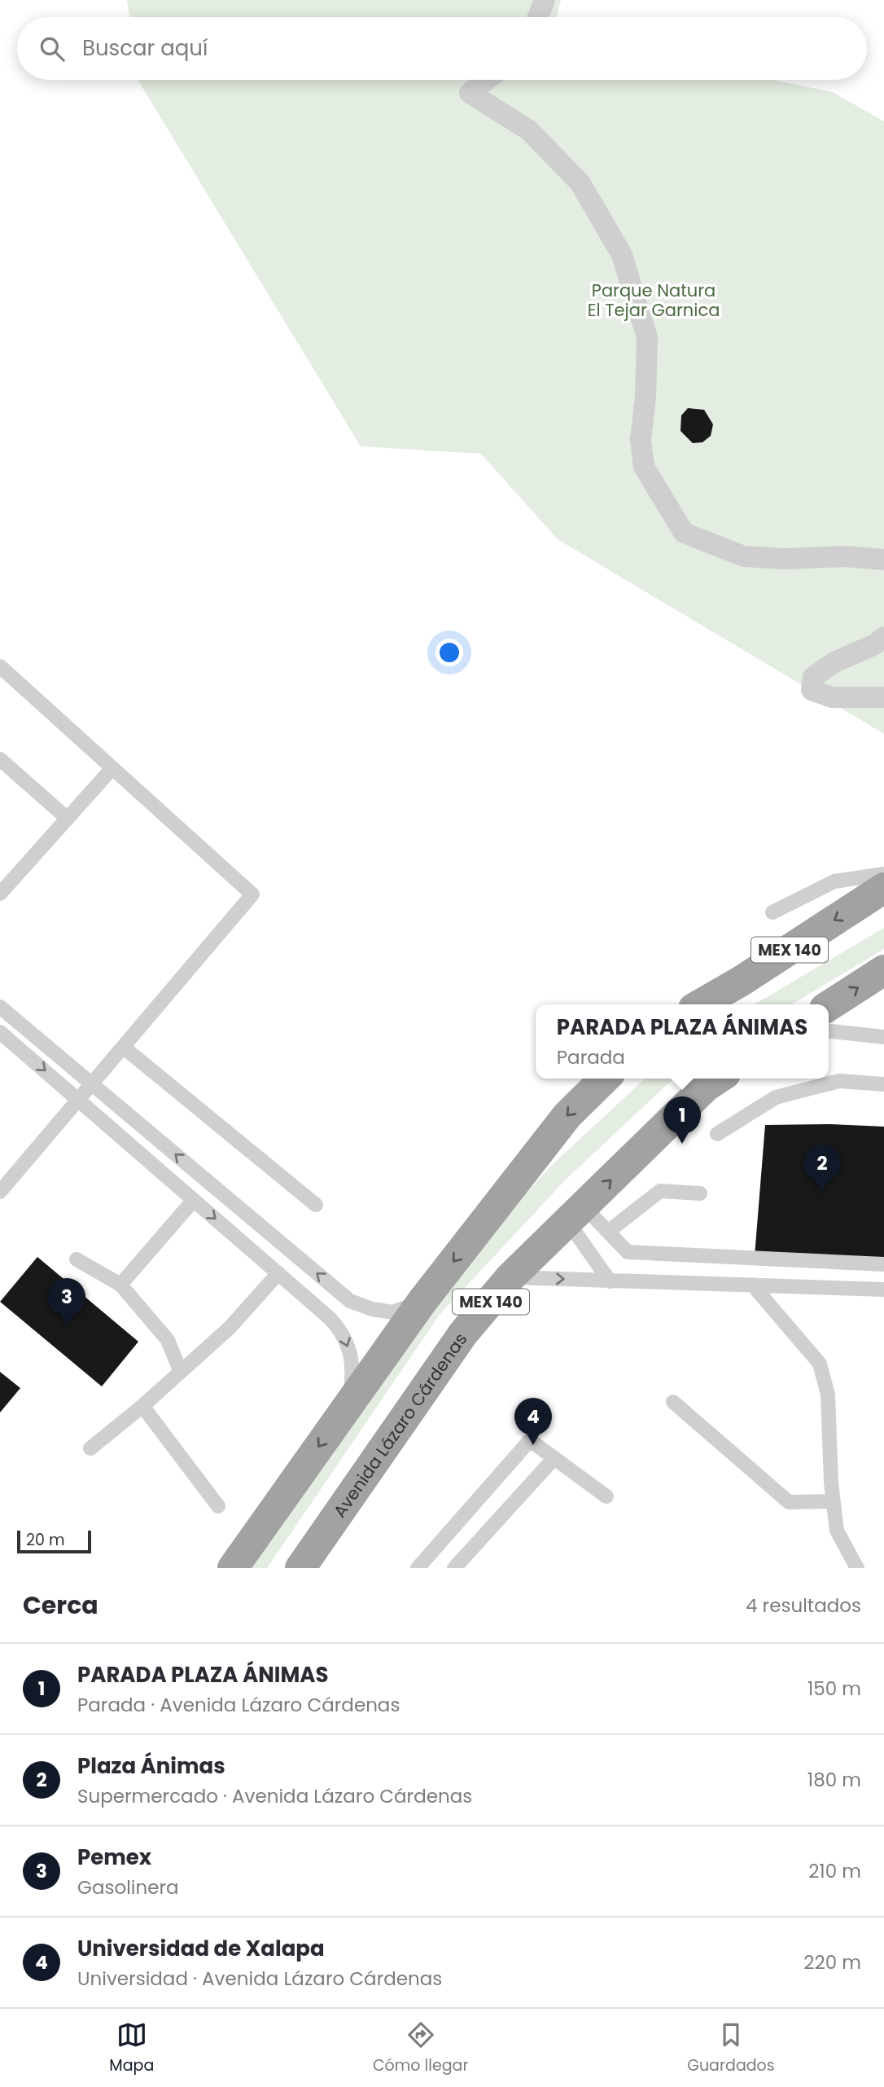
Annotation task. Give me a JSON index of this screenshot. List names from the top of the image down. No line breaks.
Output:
{"streets":{"highway":["MEX 140","Avenida Lázaro Cárdenas"]},"parks":["Parque Natura El Tejar Garnica"],"scale_bar":"20 m","page":{"search":"Buscar aquí","popup":["PARADA PLAZA ÁNIMAS","Parada"],"pins":["1","2","3","4"],"scale":"20 m","heading":["Cerca","4 resultados"],"list":[{"mark":"1","name":"PARADA PLAZA ÁNIMAS","note":"Parada · Avenida Lázaro Cárdenas","value":"150 m"},{"mark":"2","name":"Plaza Ánimas","note":"Supermercado · Avenida Lázaro Cárdenas","value":"180 m"},{"mark":"3","name":"Pemex","note":"Gasolinera","value":"210 m"},{"mark":"4","name":"Universidad de Xalapa","note":"Universidad · Avenida Lázaro Cárdenas","value":"220 m"}],"nav":["Mapa","Cómo llegar","Guardados"]}}
